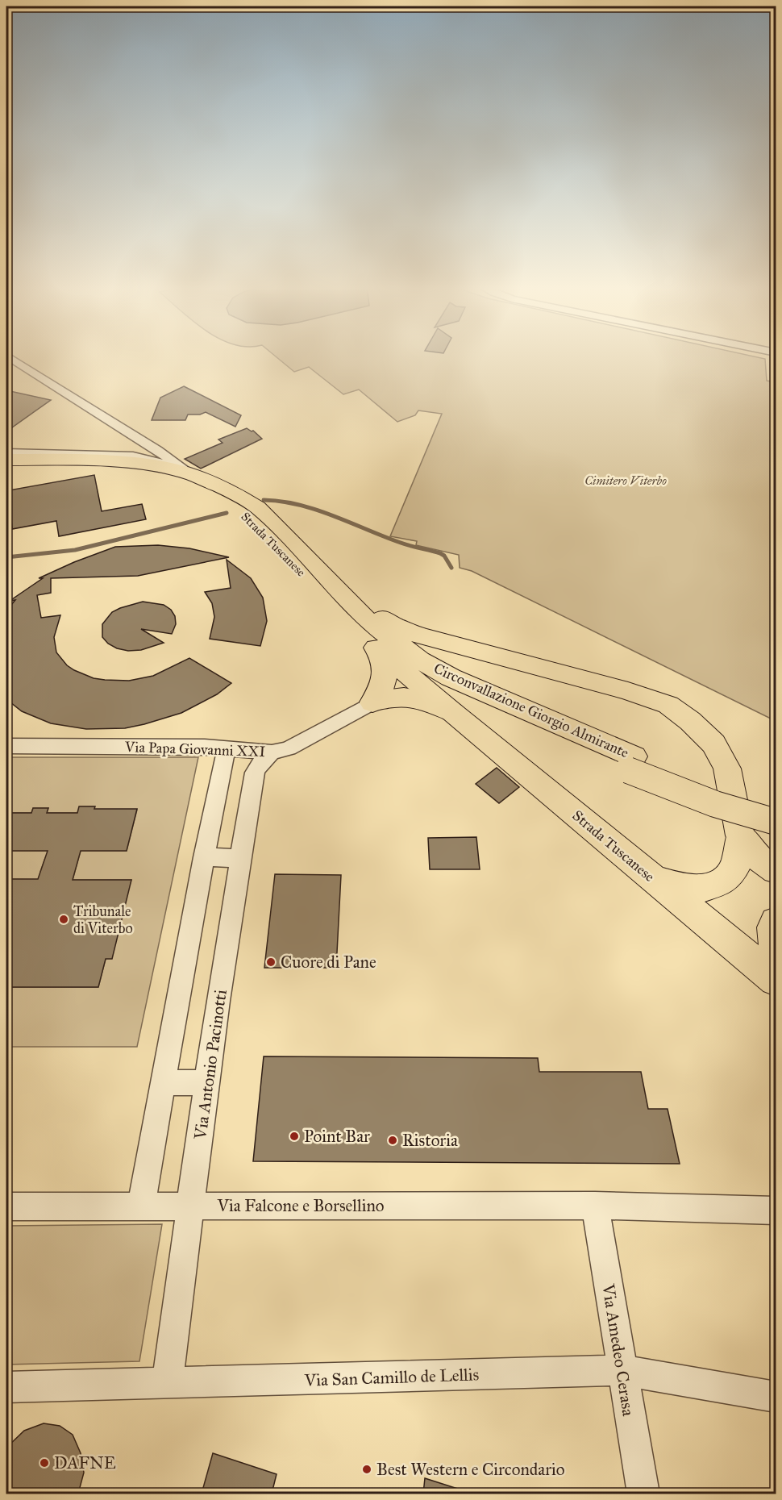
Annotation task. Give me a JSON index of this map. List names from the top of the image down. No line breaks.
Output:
{"streets":{"main road":["Strada Tuscanese","Circonvallazione Giorgio Almirante"],"street":["Via Papa Giovanni XXI","Via Antonio Pacinotti","Via Falcone e Borsellino","Via Amedeo Cerasa","Via San Camillo de Lellis"]},"crossings":[["Strada Tuscanese","Circonvallazione Giorgio Almirante"],["Via Papa Giovanni XXI","Via Antonio Pacinotti"],["Via Antonio Pacinotti","Via Falcone e Borsellino"],["Via Antonio Pacinotti","Via San Camillo de Lellis"],["Via Falcone e Borsellino","Via Amedeo Cerasa"],["Via Amedeo Cerasa","Via San Camillo de Lellis"]],"parks":["Cimitero Viterbo"],"places":["Tribunale di Viterbo","Cuore di Pane","Point Bar","Ristoria","DAFNE","Best Western e Circondario"]}
